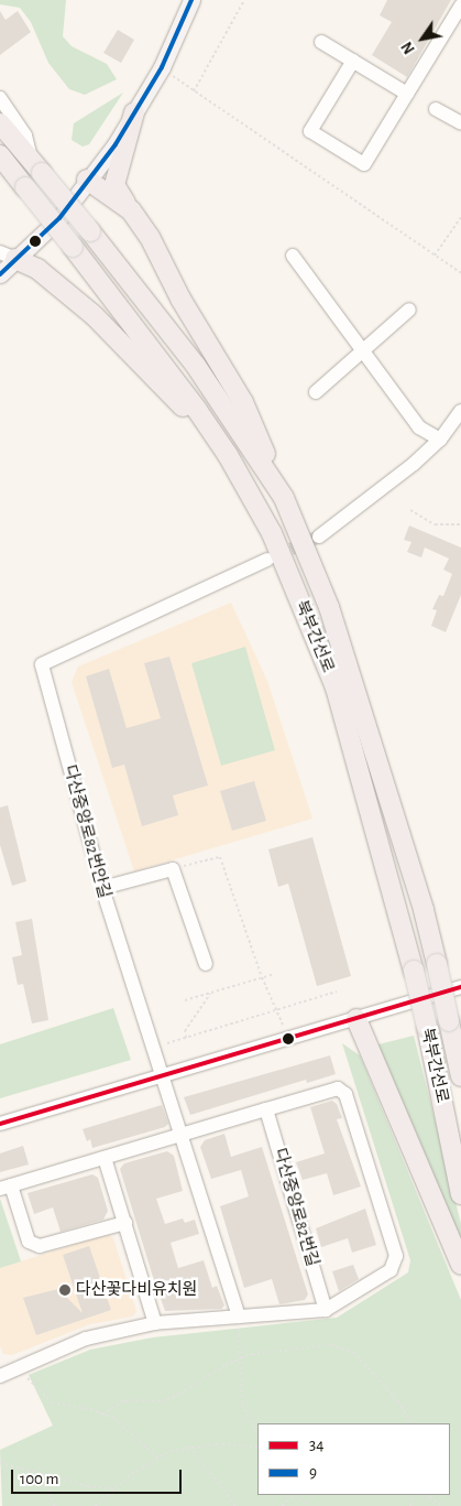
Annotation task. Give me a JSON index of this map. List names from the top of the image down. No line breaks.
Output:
{"streets":{"highway":["북부간선로"],"street":["다산중앙로82번안길","다산중앙로82번길"]},"places":["다산꽃다비유치원"],"lines":["transit line 9","transit line 34"],"legend":["34","9"],"scale_bar":"100 m","north":"bottom left"}
